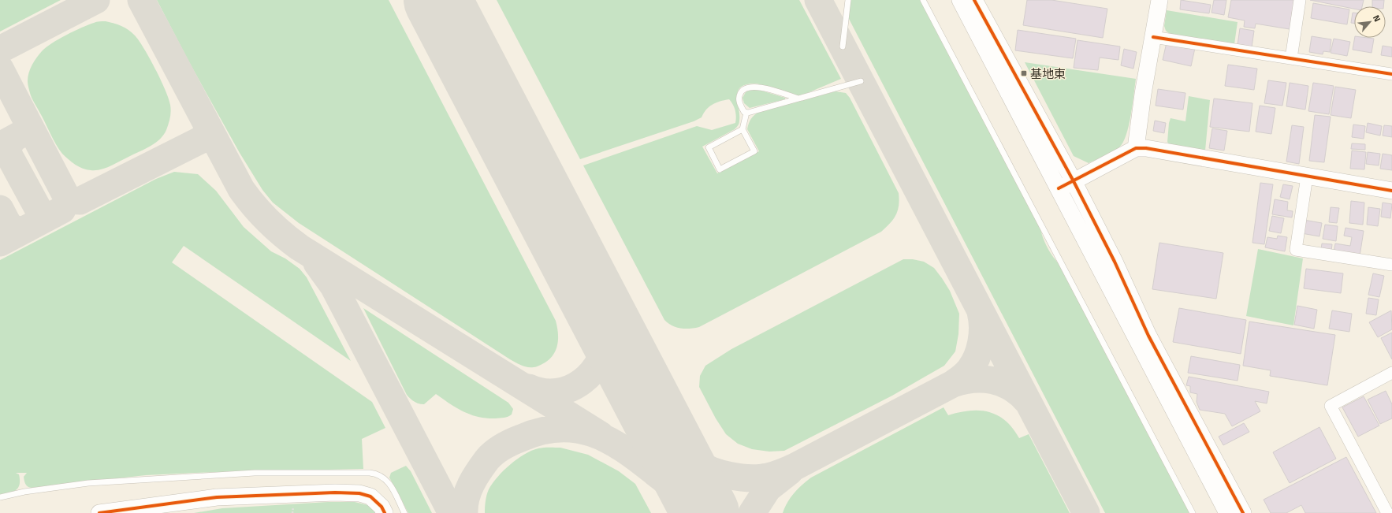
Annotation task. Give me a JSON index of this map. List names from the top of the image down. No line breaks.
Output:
{"places":{"transit":["基地東"]},"north":"top right"}
